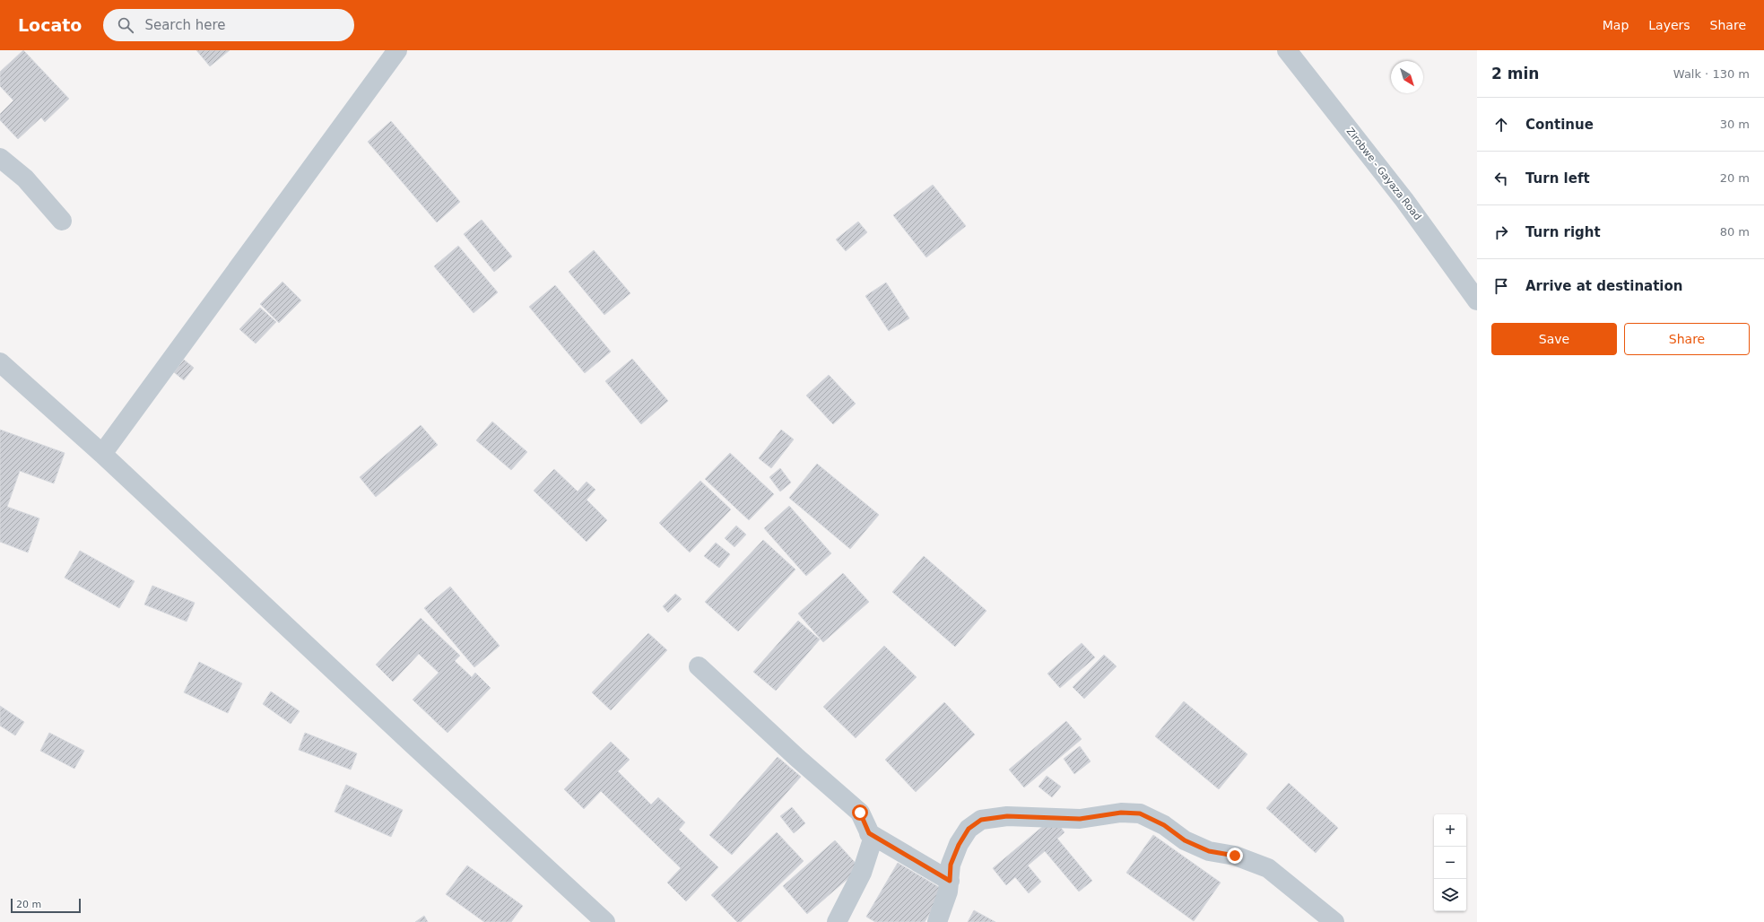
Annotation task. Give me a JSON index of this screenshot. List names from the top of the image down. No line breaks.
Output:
{"streets":{"street":["Zirobwe - Gayaza Road"]},"scale_bar":"20 m","north":"bottom right","page":{"header":"Locato","search":"Search here","nav":["Map","Layers","Share"],"heading":["2 min","Walk · 130 m"],"list":[["Continue","30 m"],["Turn left","20 m"],["Turn right","80 m"],"Arrive at destination"],"buttons":["Save","Share"],"map_buttons":["+","−"],"scale":"20 m"}}
